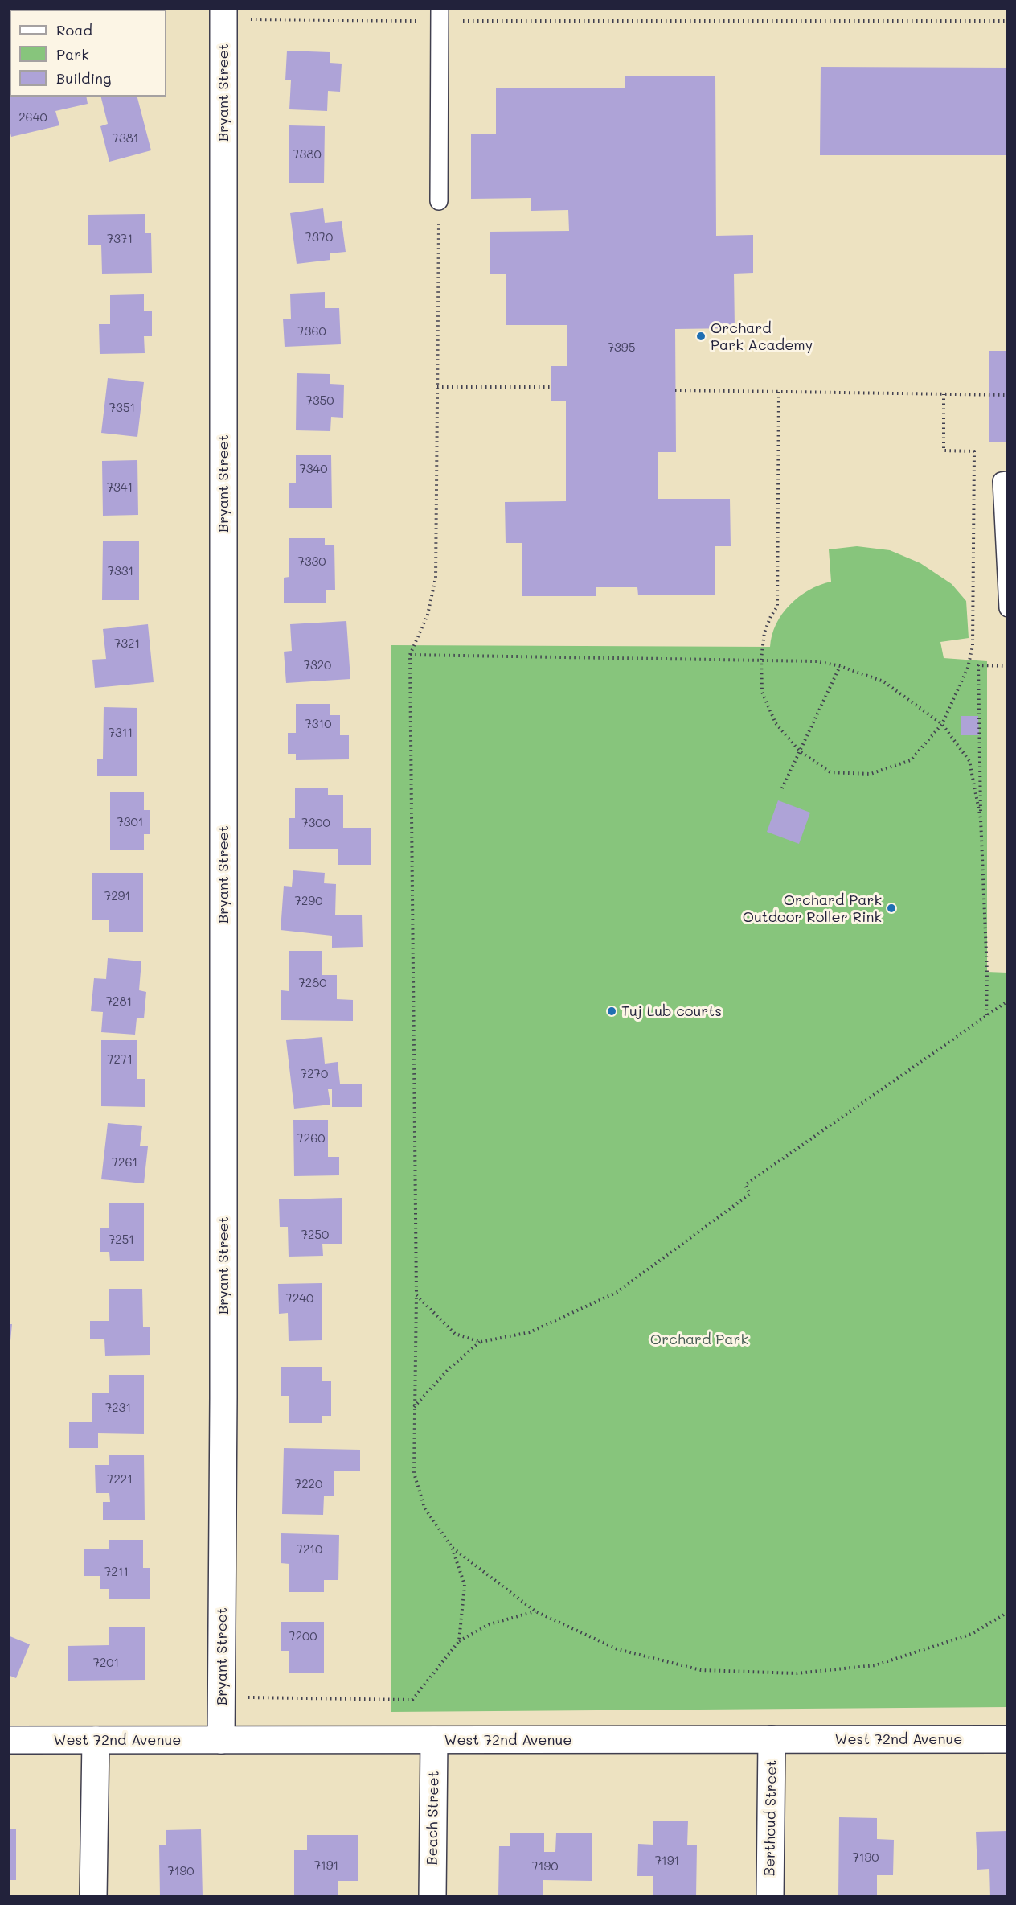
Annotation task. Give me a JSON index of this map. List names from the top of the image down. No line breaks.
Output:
{"streets":{"street":["Bryant Street","West 72nd Avenue","Beach Street","Berthoud Street"]},"crossings":[["Bryant Street","West 72nd Avenue"],["West 72nd Avenue","Beach Street"],["West 72nd Avenue","Berthoud Street"]],"parks":["Orchard Park"],"places":["Orchard Park Academy","Orchard Park Outdoor Roller Rink","Tuj Lub courts"],"house_numbers":["2640","7381","7380","7370","7371","7360","7395","7350","7351","7340","7341","7330","7331","7321","7320","7310","7311","7301","7300","7291","7290","7280","7281","7271","7270","7260","7261","7250","7251","7240","7231","7221","7220","7210","7211","7200","7201","7190","7191","7191","7190","7190"],"legend":["Road","Park","Building"]}
